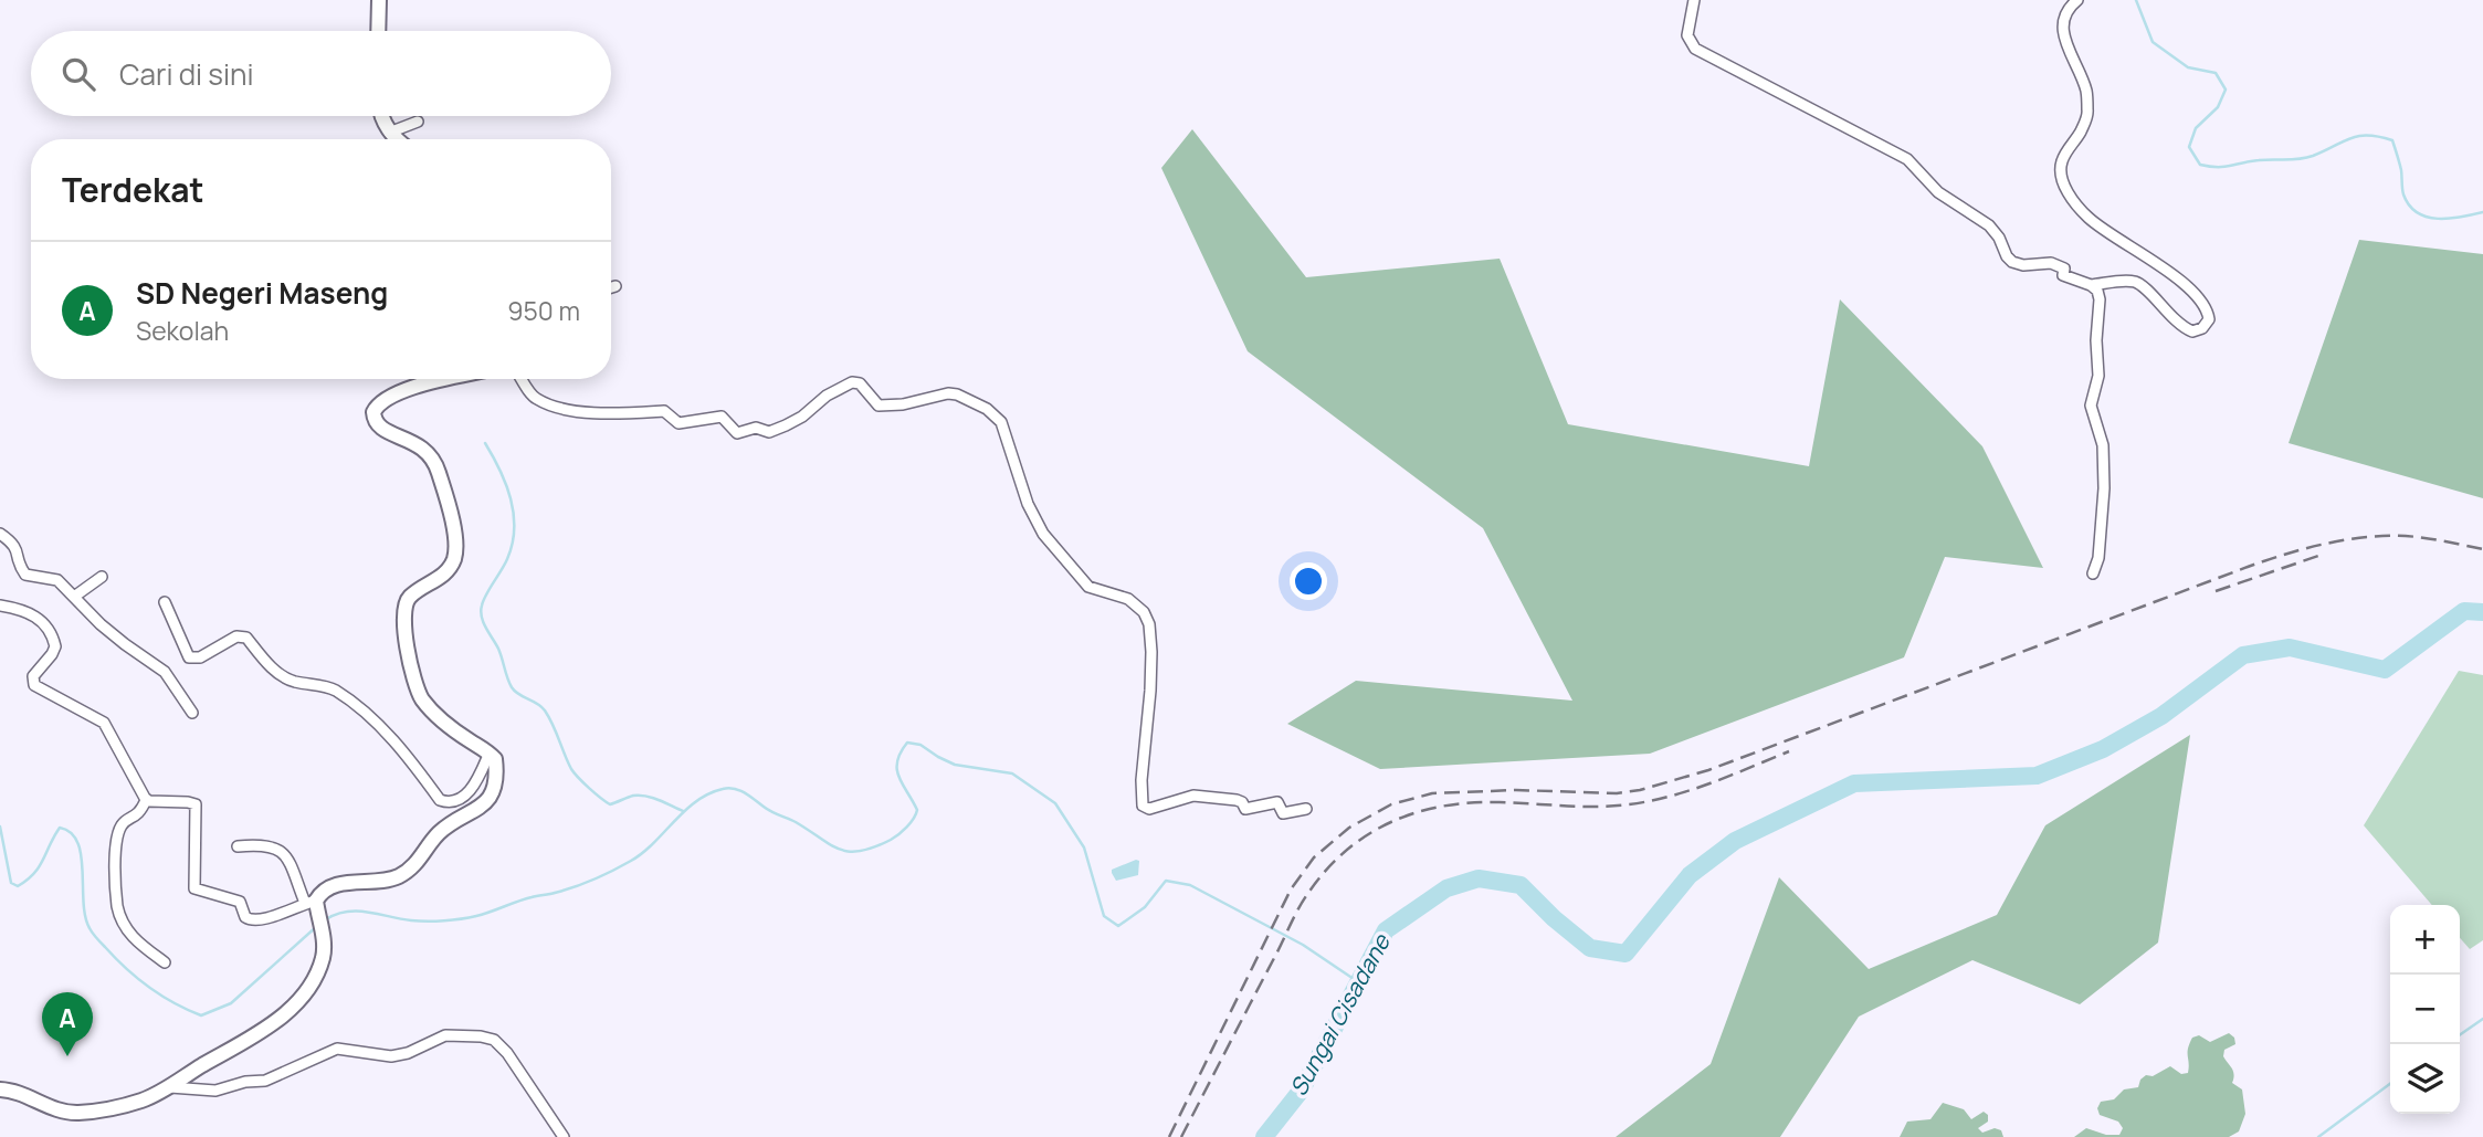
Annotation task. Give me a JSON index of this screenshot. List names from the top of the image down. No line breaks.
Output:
{"water":["Sungai Cisadane"],"page":{"search":"Cari di sini","heading":"Terdekat","list":[{"mark":"A","name":"SD Negeri Maseng","note":"Sekolah","value":"950 m"}],"map_buttons":["+","−"],"pins":"A"}}
